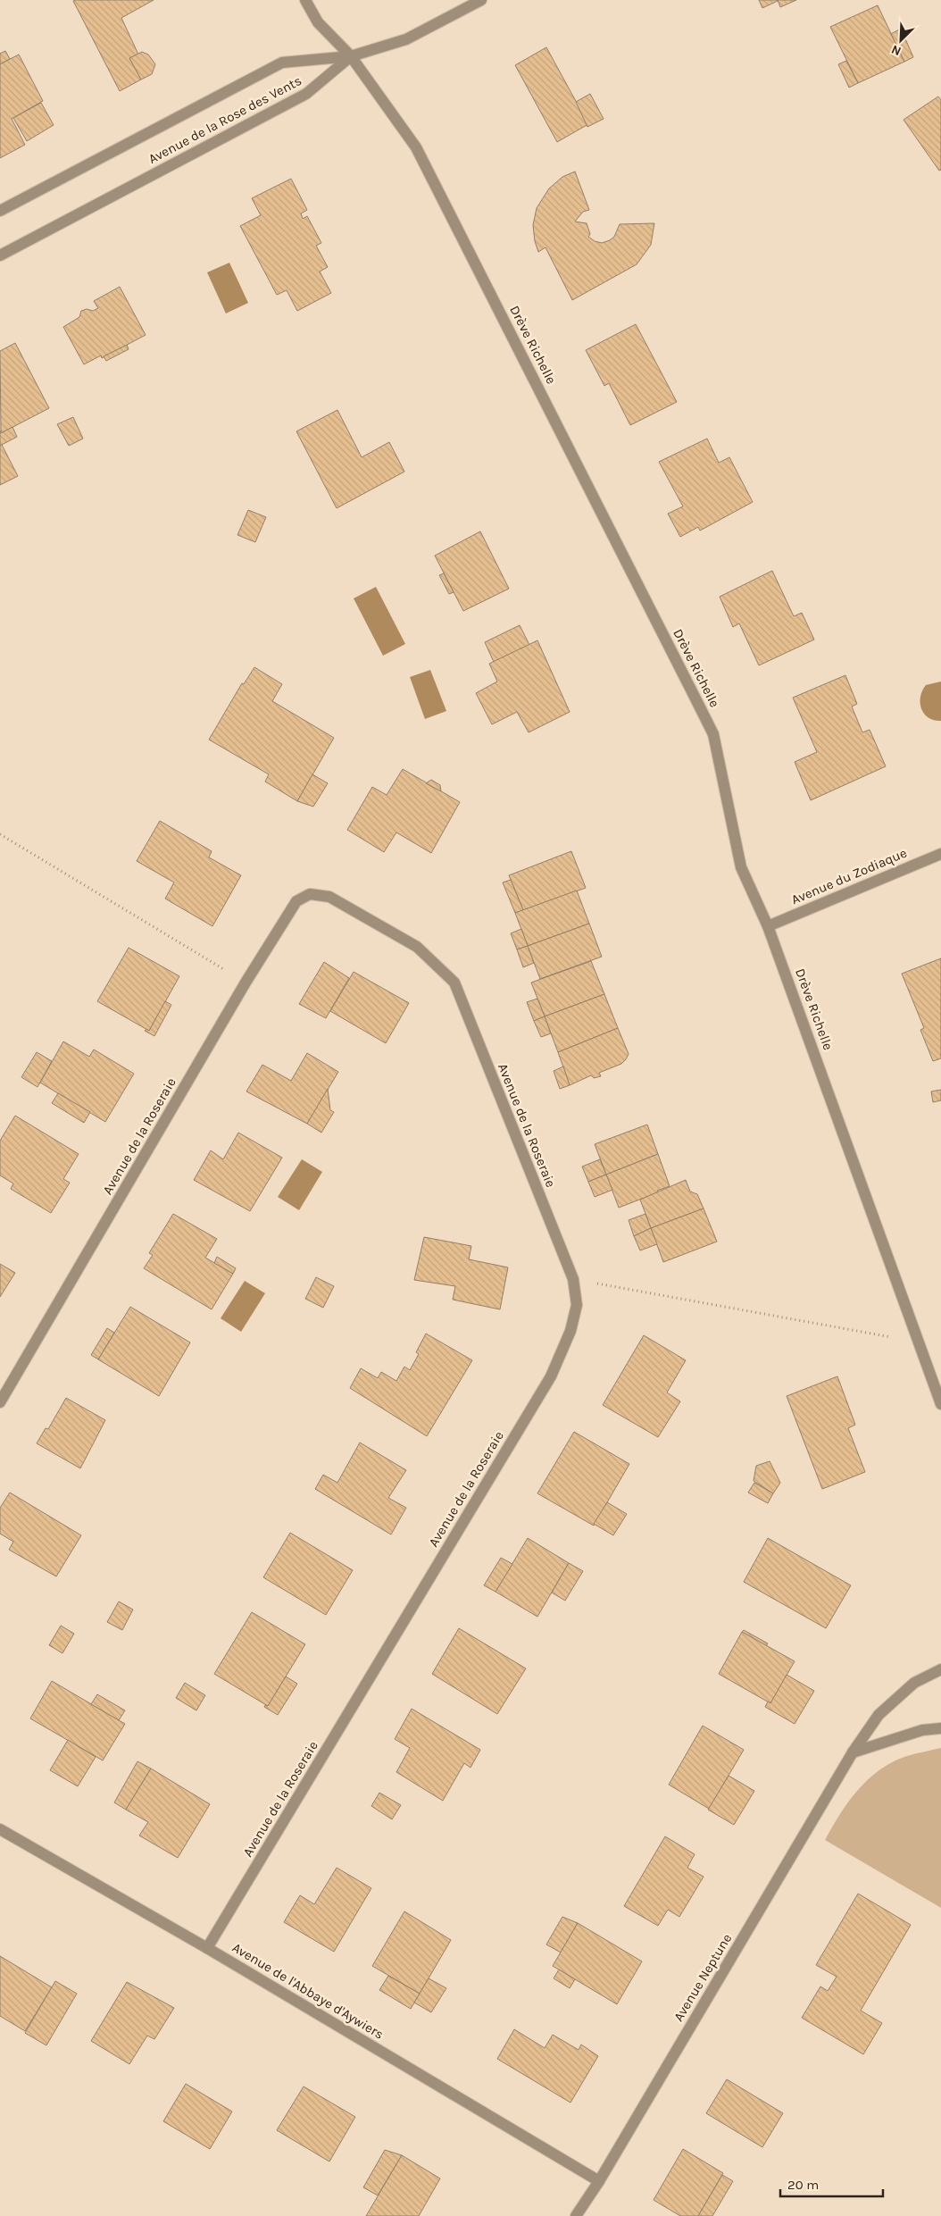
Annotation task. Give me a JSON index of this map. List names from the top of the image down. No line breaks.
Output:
{"streets":{"street":["Avenue de la Rose des Vents","Drève Richelle","Avenue du Zodiaque","Avenue de la Roseraie","Avenue Neptune","Avenue de l'Abbaye d'Aywiers"]},"crossings":[["Avenue de la Rose des Vents","Drève Richelle"],["Drève Richelle","Avenue du Zodiaque"],["Avenue de la Roseraie","Avenue de l'Abbaye d'Aywiers"],["Avenue Neptune","Avenue de l'Abbaye d'Aywiers"]],"scale_bar":"20 m","north":"bottom left"}
